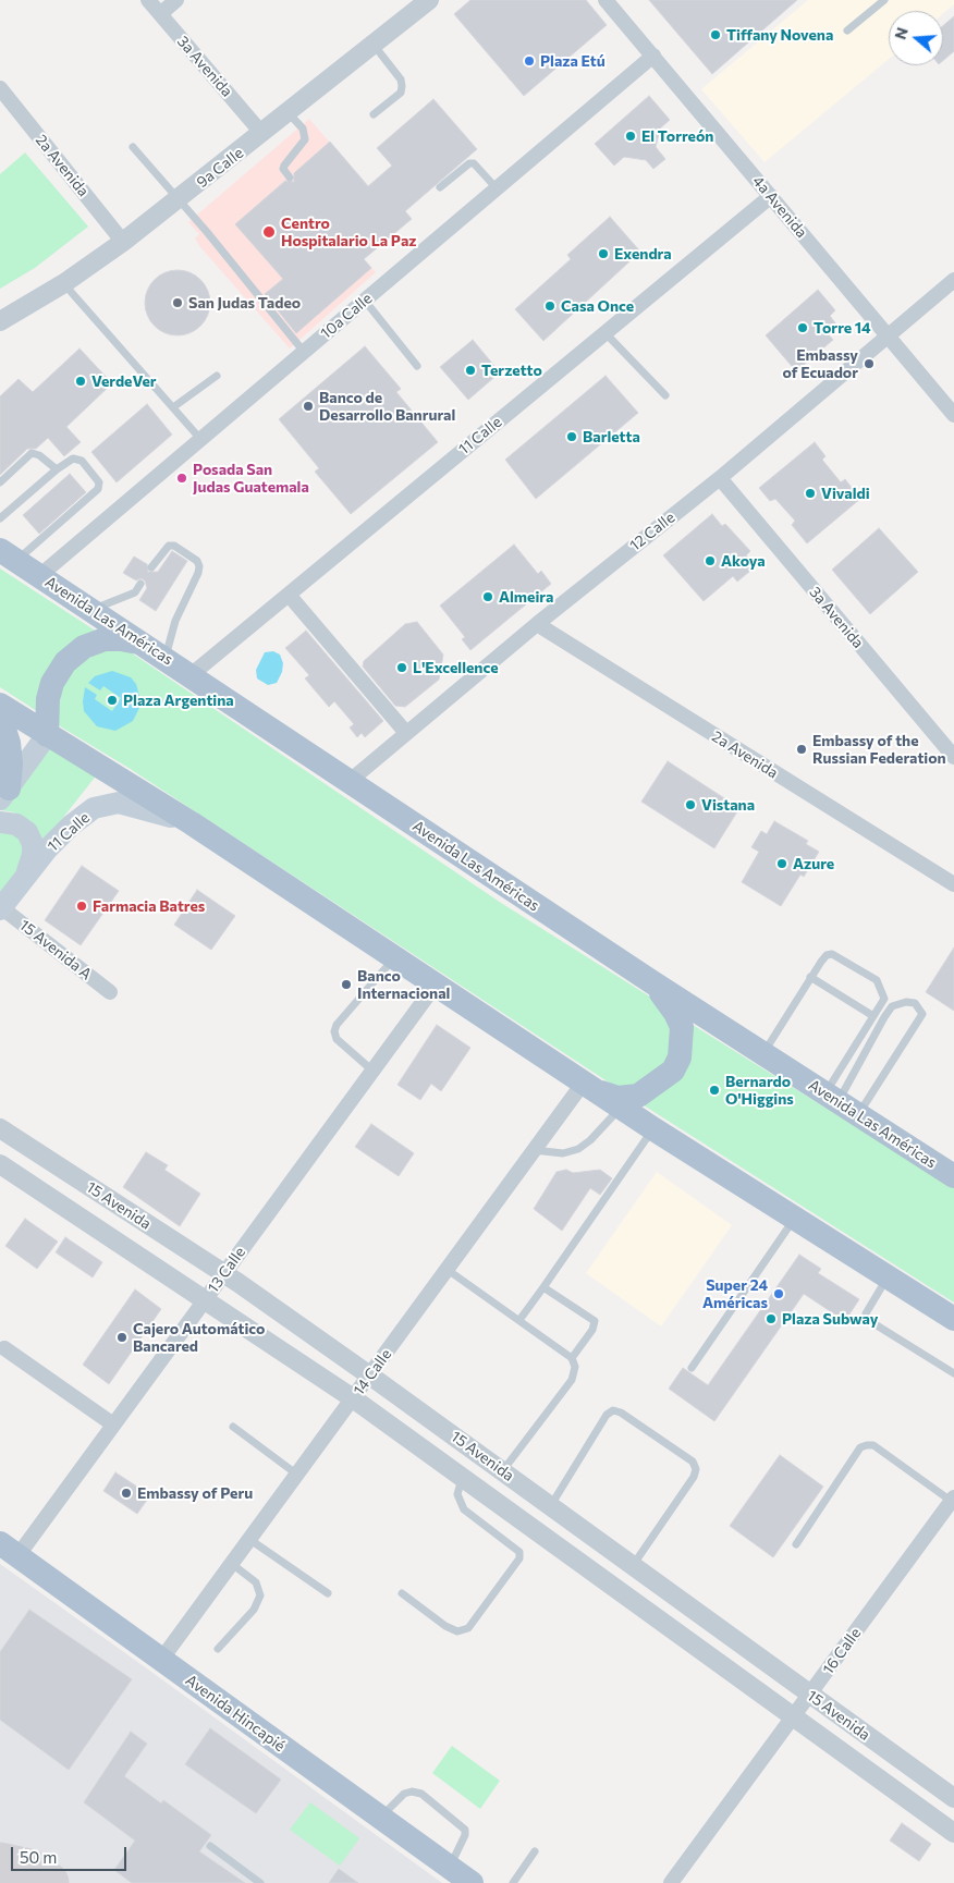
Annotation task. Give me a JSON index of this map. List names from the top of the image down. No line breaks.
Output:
{"streets":{"main road":["11 Calle","Avenida Las Américas","Avenida Hincapié"],"street":["3a Avenida","2a Avenida","9a Calle","4a Avenida","10a Calle","12 Calle","15 Avenida A","15 Avenida","13 Calle","14 Calle","16 Calle"]},"crossings":[["3a Avenida","9a Calle"],["3a Avenida","12 Calle"],["2a Avenida","9a Calle"],["2a Avenida","12 Calle"],["4a Avenida","10a Calle"],["4a Avenida","11 Calle"],["4a Avenida","12 Calle"],["10a Calle","Avenida Las Américas"],["11 Calle","Avenida Las Américas"],["11 Calle","15 Avenida A"],["12 Calle","Avenida Las Américas"],["15 Avenida","13 Calle"],["15 Avenida","14 Calle"],["15 Avenida","16 Calle"],["13 Calle","Avenida Hincapié"],["14 Calle","Avenida Hincapié"]],"places":["Tiffany Novena","Plaza Etú","El Torreón","Centro Hospitalario La Paz","Exendra","San Judas Tadeo","Casa Once","Torre 14","Embassy of Ecuador","Terzetto","VerdeVer","Banco de Desarrollo Banrural","Barletta","Posada San Judas Guatemala","Vivaldi","Akoya","Almeira","L'Excellence","Plaza Argentina","Embassy of the Russian Federation","Vistana","Azure","Farmacia Batres","Banco Internacional","Bernardo O'Higgins","Super 24 Américas","Plaza Subway","Cajero Automático Bancared","Embassy of Peru"],"scale_bar":"50 m","north":"left"}
